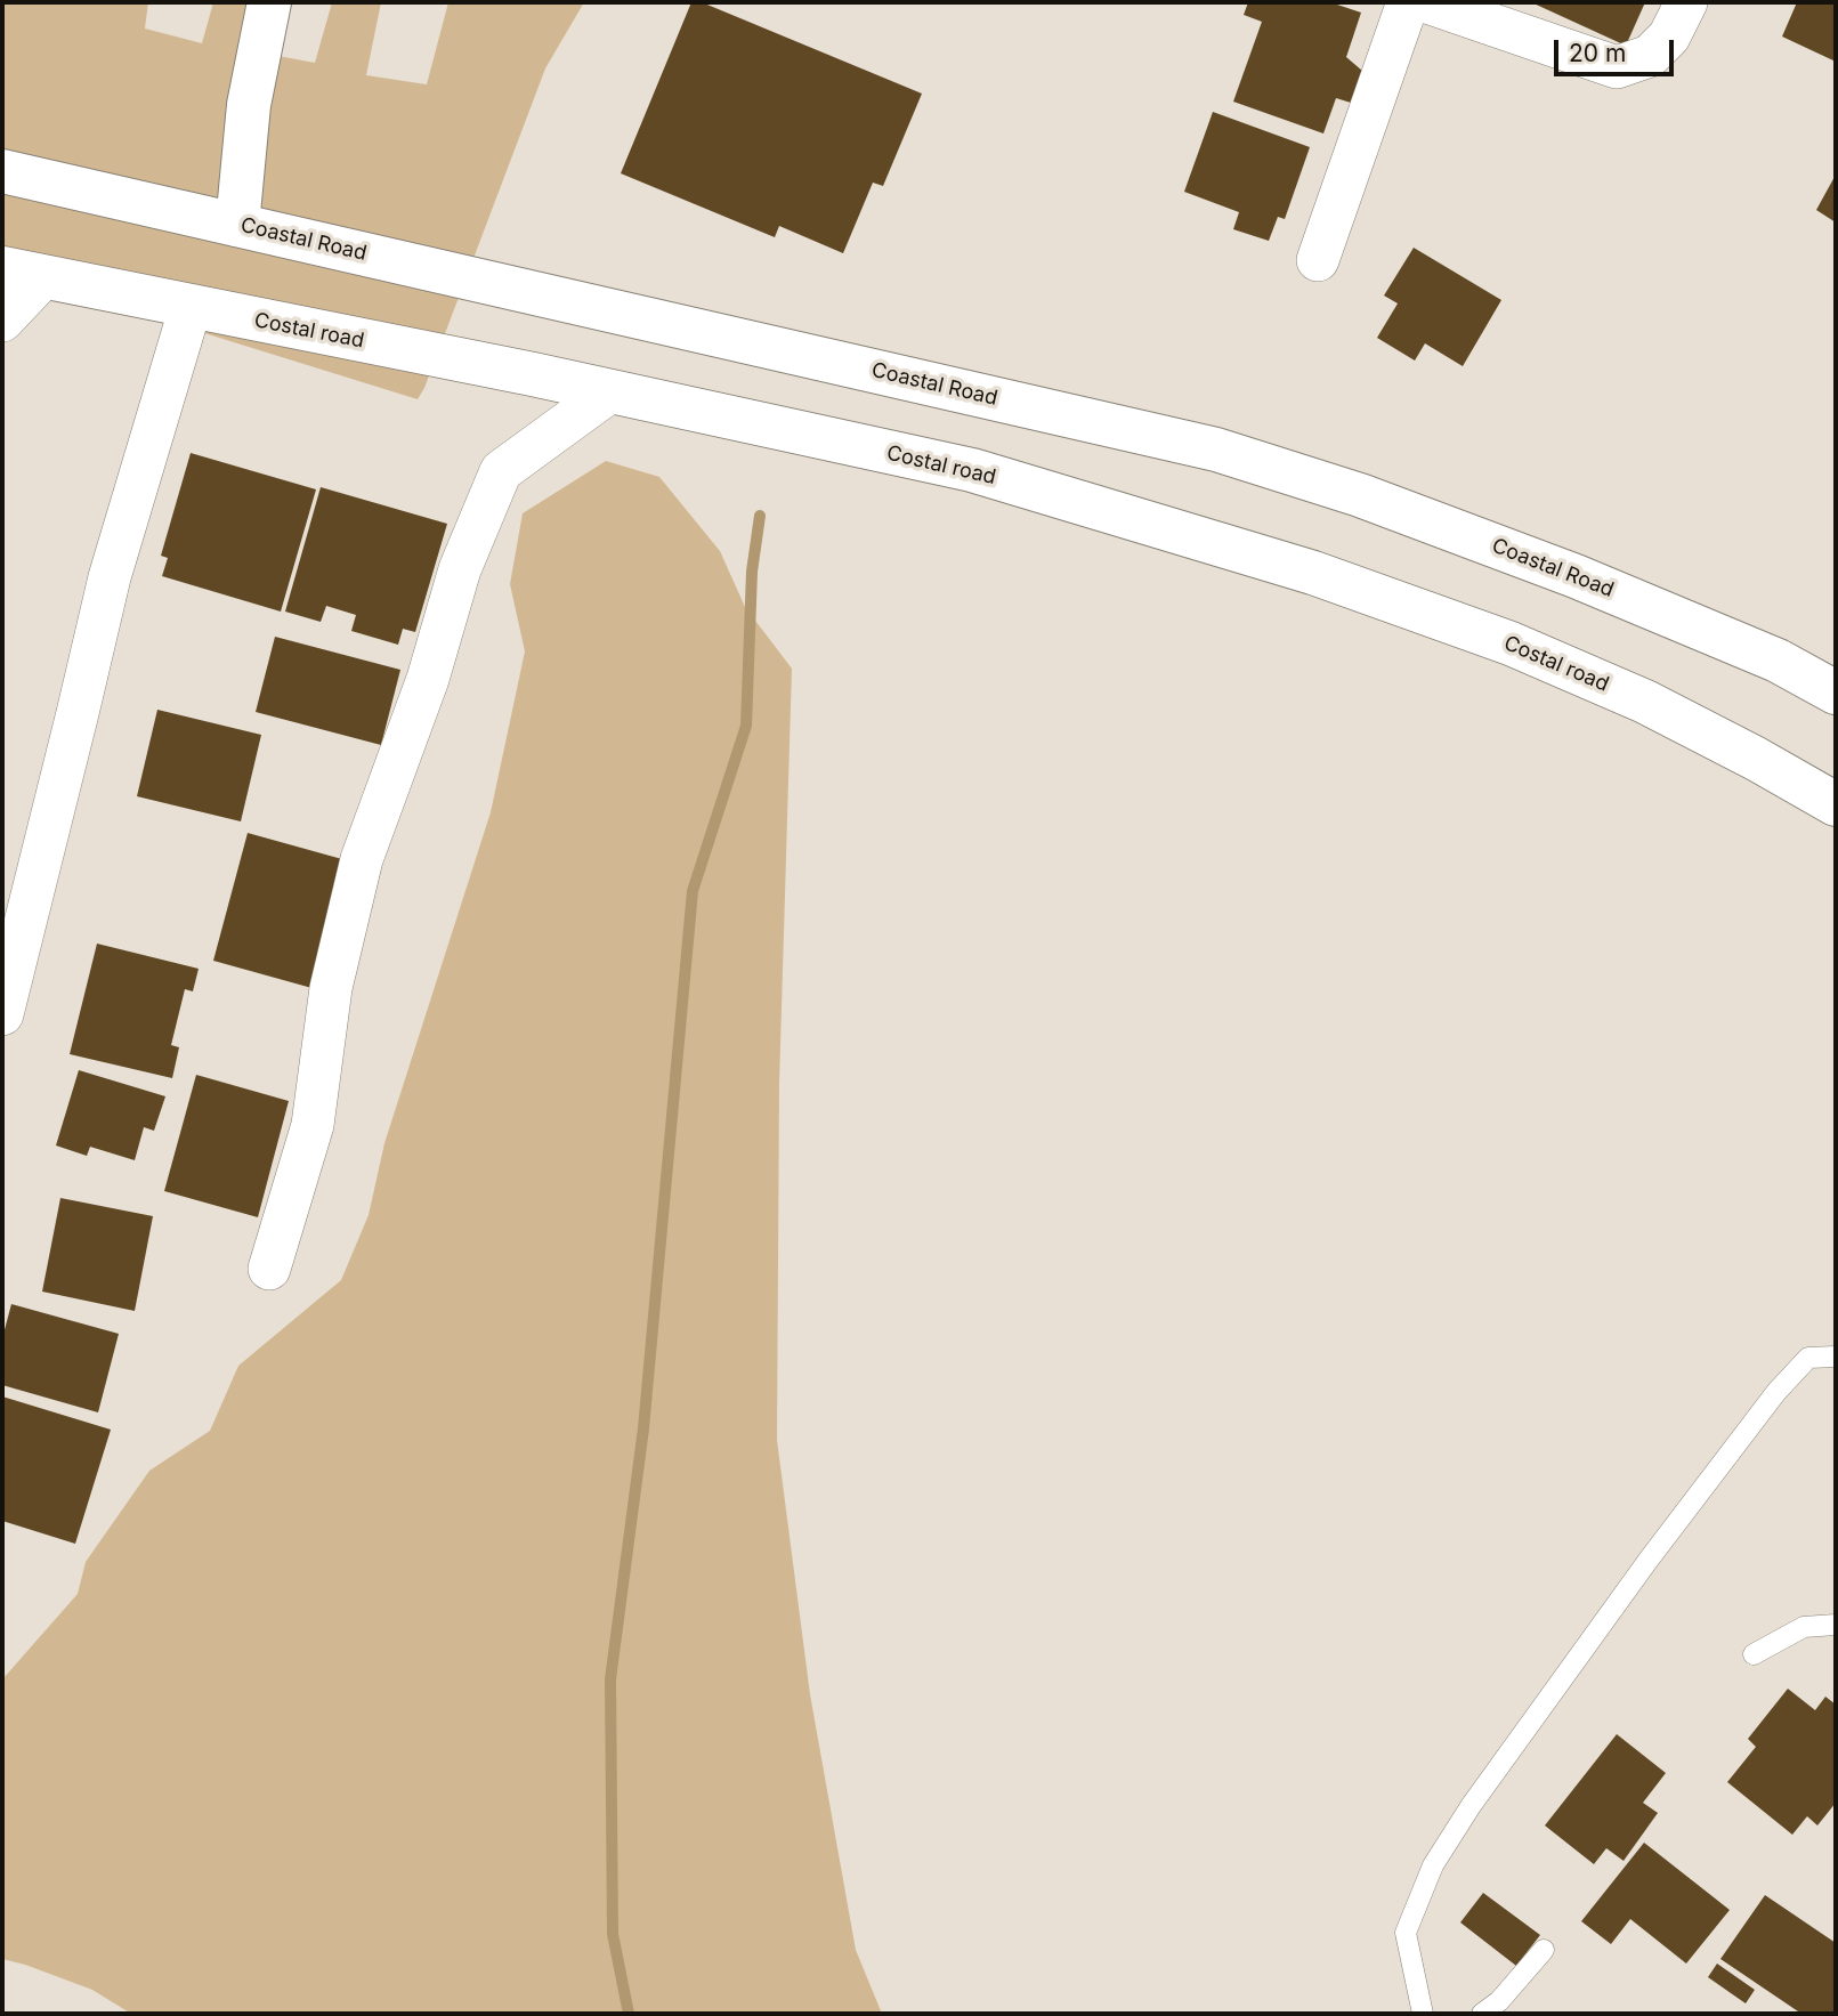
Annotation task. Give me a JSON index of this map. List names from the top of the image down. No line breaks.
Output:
{"streets":{"main road":["Coastal Road","Costal road"]},"scale_bar":"20 m"}
